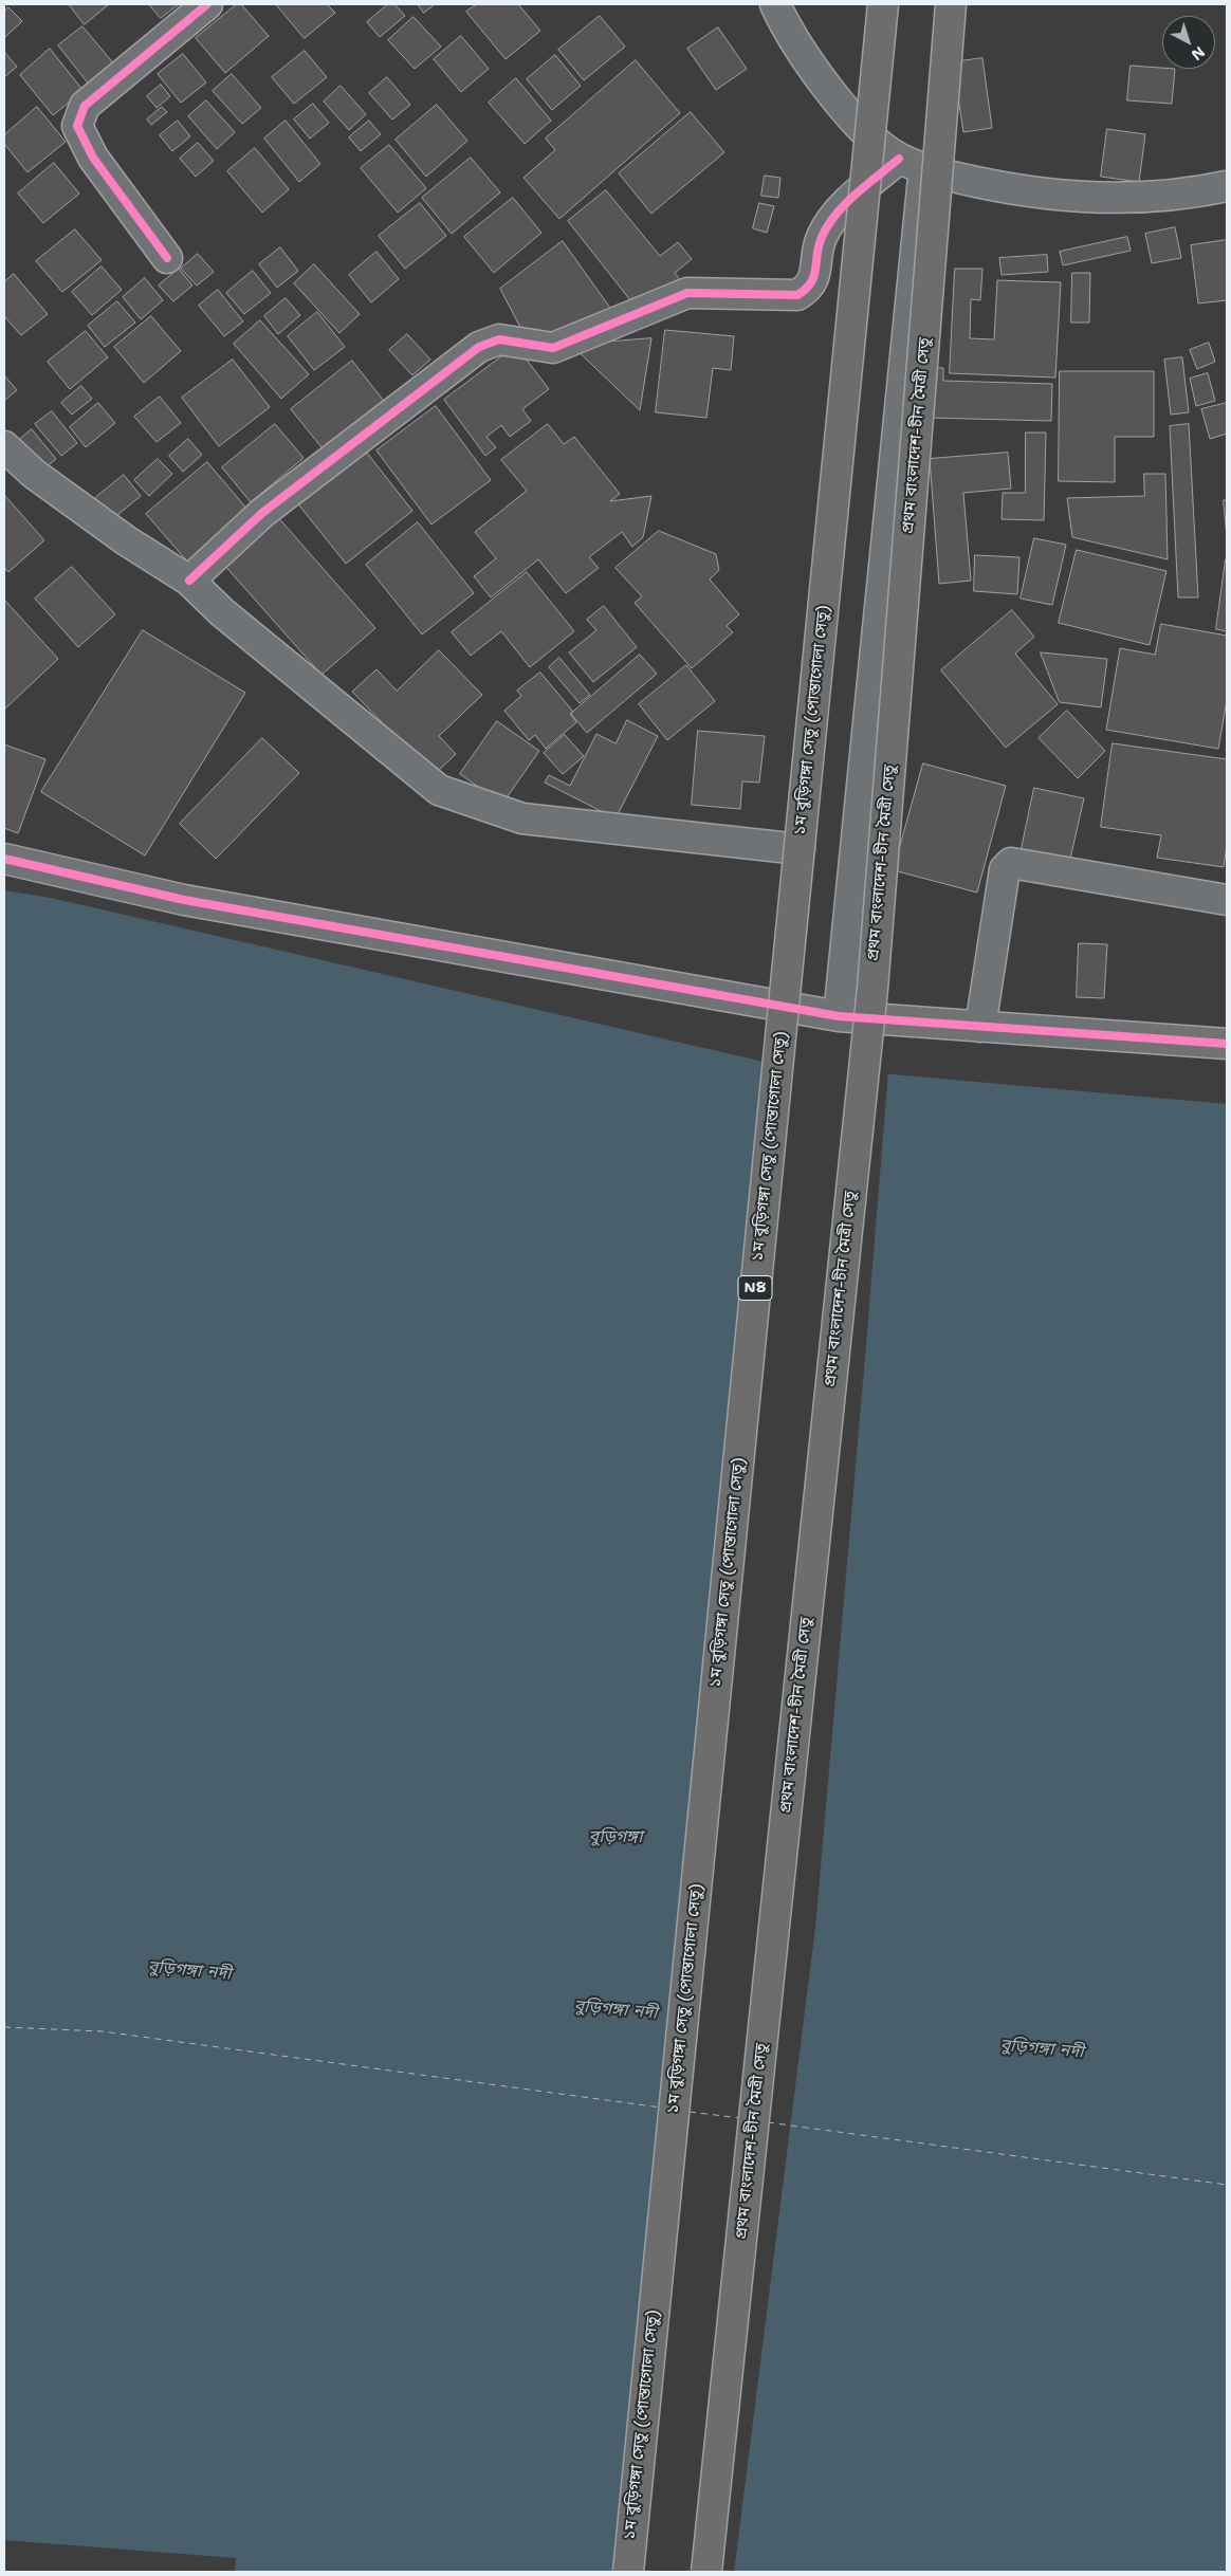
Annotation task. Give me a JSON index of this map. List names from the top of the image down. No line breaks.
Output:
{"streets":{"highway":["প্রথম বাংলাদেশ-চীন মৈত্রী সেতু","১ম বুড়িগঙ্গা সেতু (পোস্তাগোলা সেতু)","N8"]},"water":["বুড়িগঙ্গা","বুড়িগঙ্গা নদী"],"north":"bottom right"}
